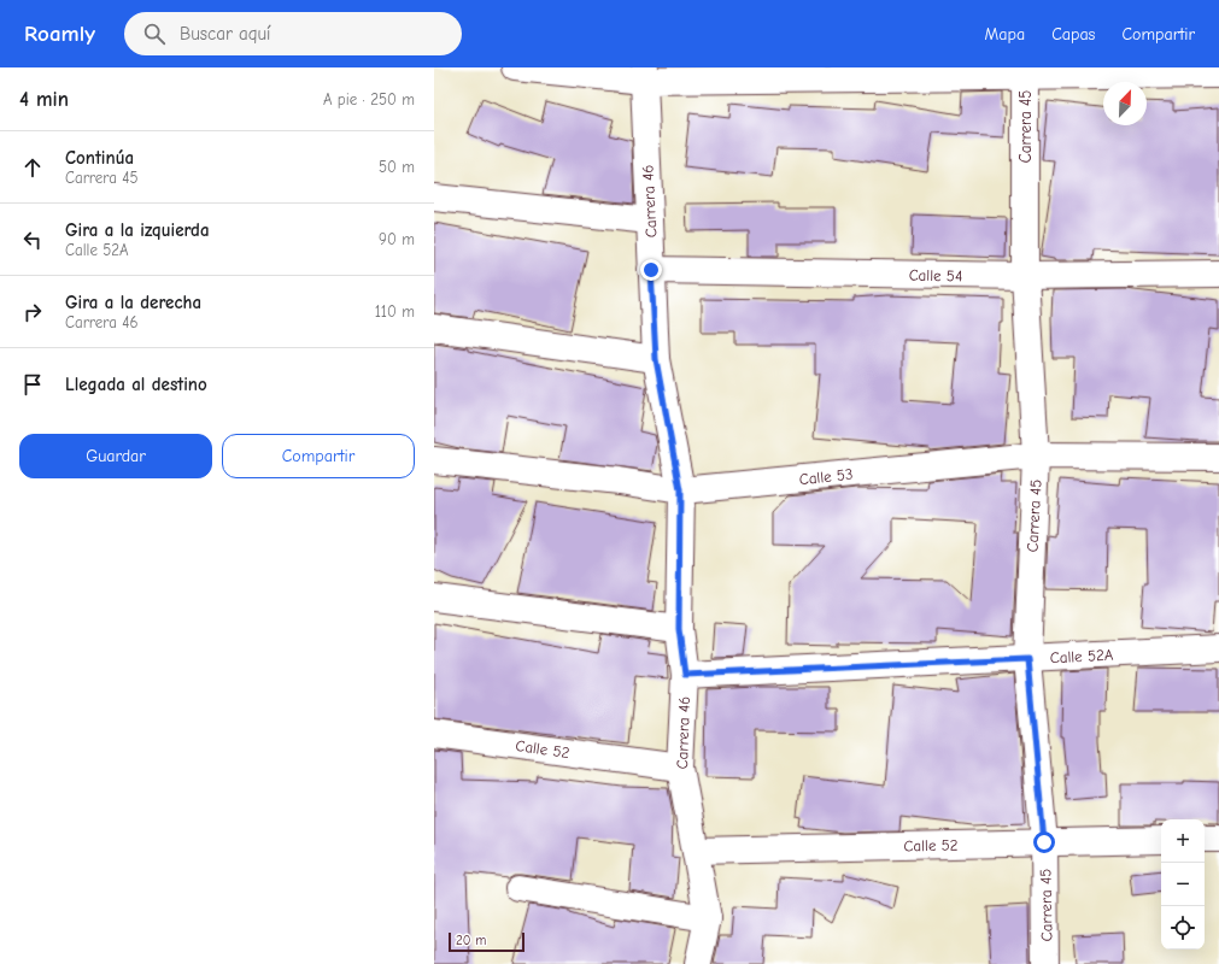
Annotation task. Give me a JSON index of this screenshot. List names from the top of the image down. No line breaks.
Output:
{"streets":{"street":["Carrera 45","Carrera 46","Calle 54","Calle 53","Calle 52A","Calle 52"]},"crossings":[["Carrera 45","Calle 54"],["Carrera 45","Calle 53"],["Carrera 45","Calle 52A"],["Carrera 45","Calle 52"],["Carrera 46","Calle 54"],["Carrera 46","Calle 53"],["Carrera 46","Calle 52A"],["Carrera 46","Calle 52"]],"scale_bar":"20 m","north":"top right","page":{"header":"Roamly","search":"Buscar aquí","nav":["Mapa","Capas","Compartir"],"heading":["4 min","A pie · 250 m"],"list":[["Continúa","Carrera 45","50 m"],["Gira a la izquierda","Calle 52A","90 m"],["Gira a la derecha","Carrera 46","110 m"],"Llegada al destino"],"buttons":["Guardar","Compartir"],"map_buttons":["+","−"],"scale":"20 m"}}
